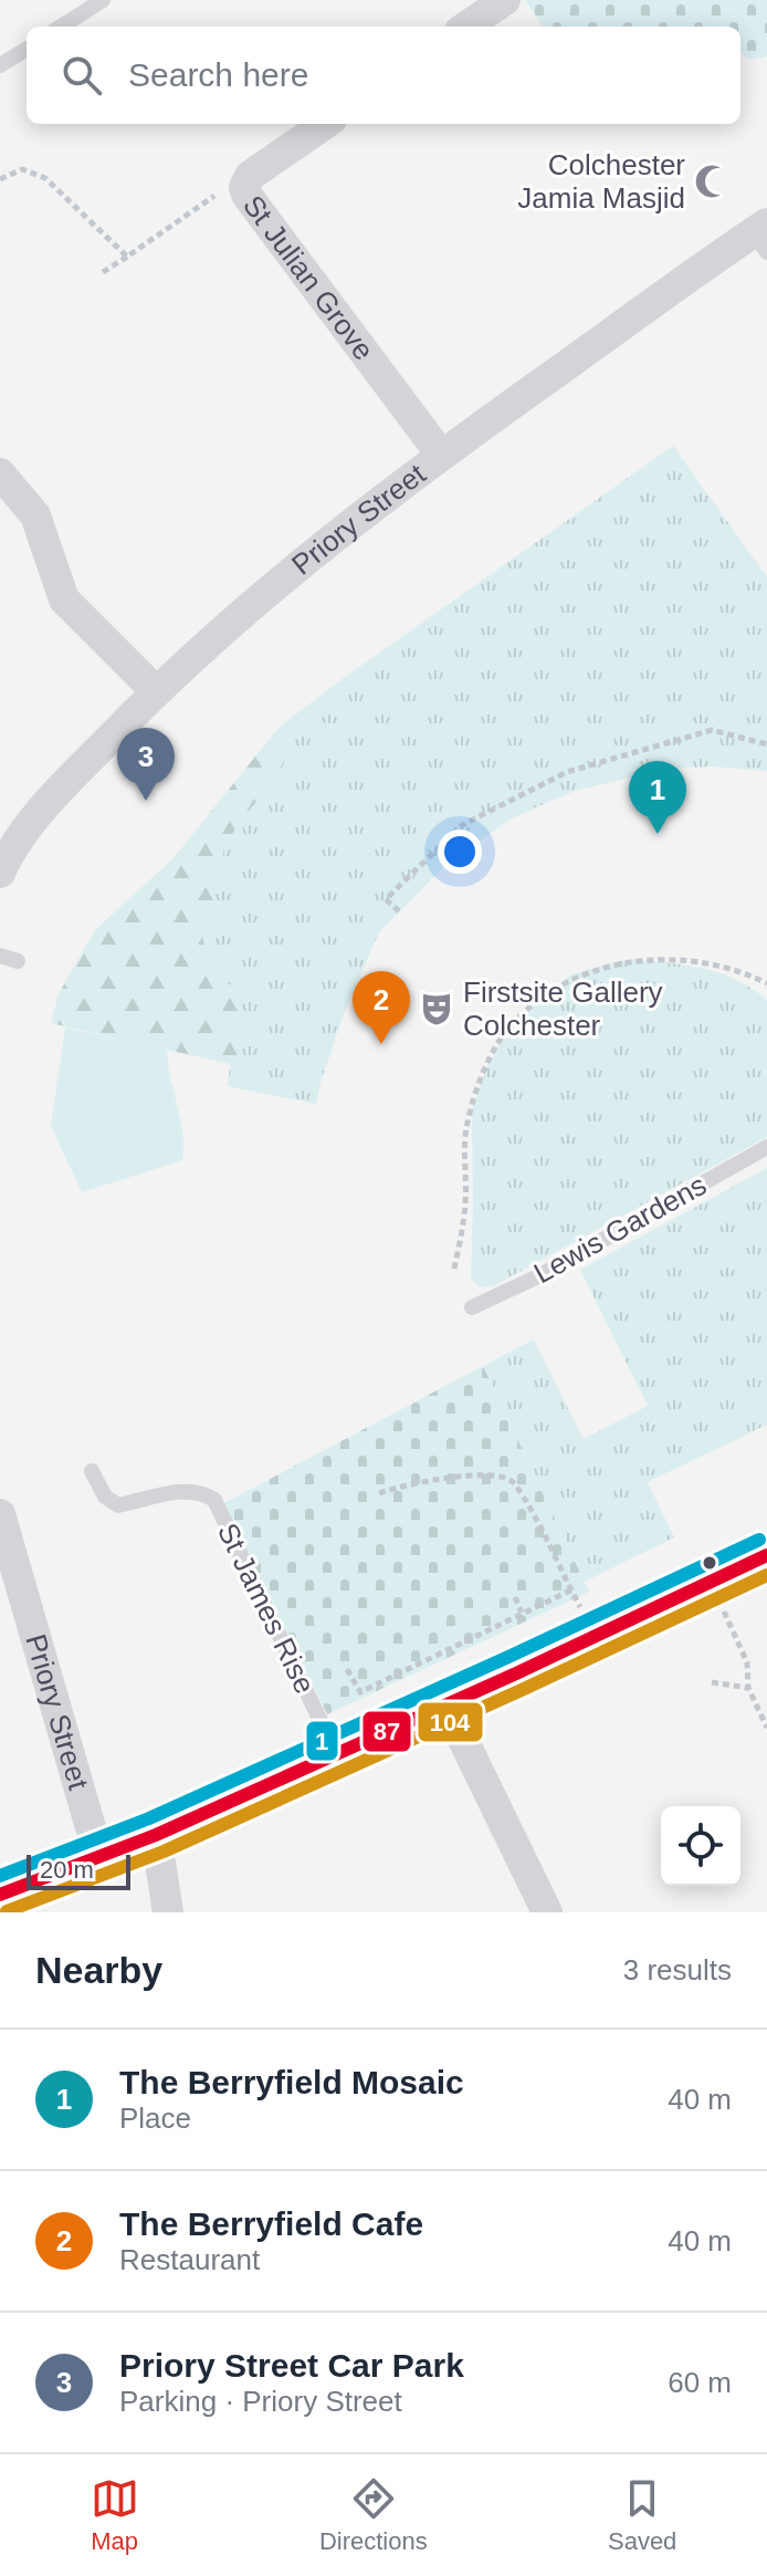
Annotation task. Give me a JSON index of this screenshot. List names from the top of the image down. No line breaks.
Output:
{"streets":{"street":["St Julian Grove","Priory Street"],"lane":["Lewis Gardens","St James Rise"]},"crossings":[["St Julian Grove","Priory Street"]],"places":{"mosque":["Colchester Jamia Masjid"],"theatre":["Firstsite Gallery Colchester"]},"lines":["transit line 1","transit line 87","transit line 104"],"scale_bar":"20 m","page":{"search":"Search here","pins":["3","1","2"],"scale":"20 m","heading":["Nearby","3 results"],"list":[{"mark":"1","name":"The Berryfield Mosaic","note":"Place","value":"40 m"},{"mark":"2","name":"The Berryfield Cafe","note":"Restaurant","value":"40 m"},{"mark":"3","name":"Priory Street Car Park","note":"Parking · Priory Street","value":"60 m"}],"nav":["Map","Directions","Saved"]}}
